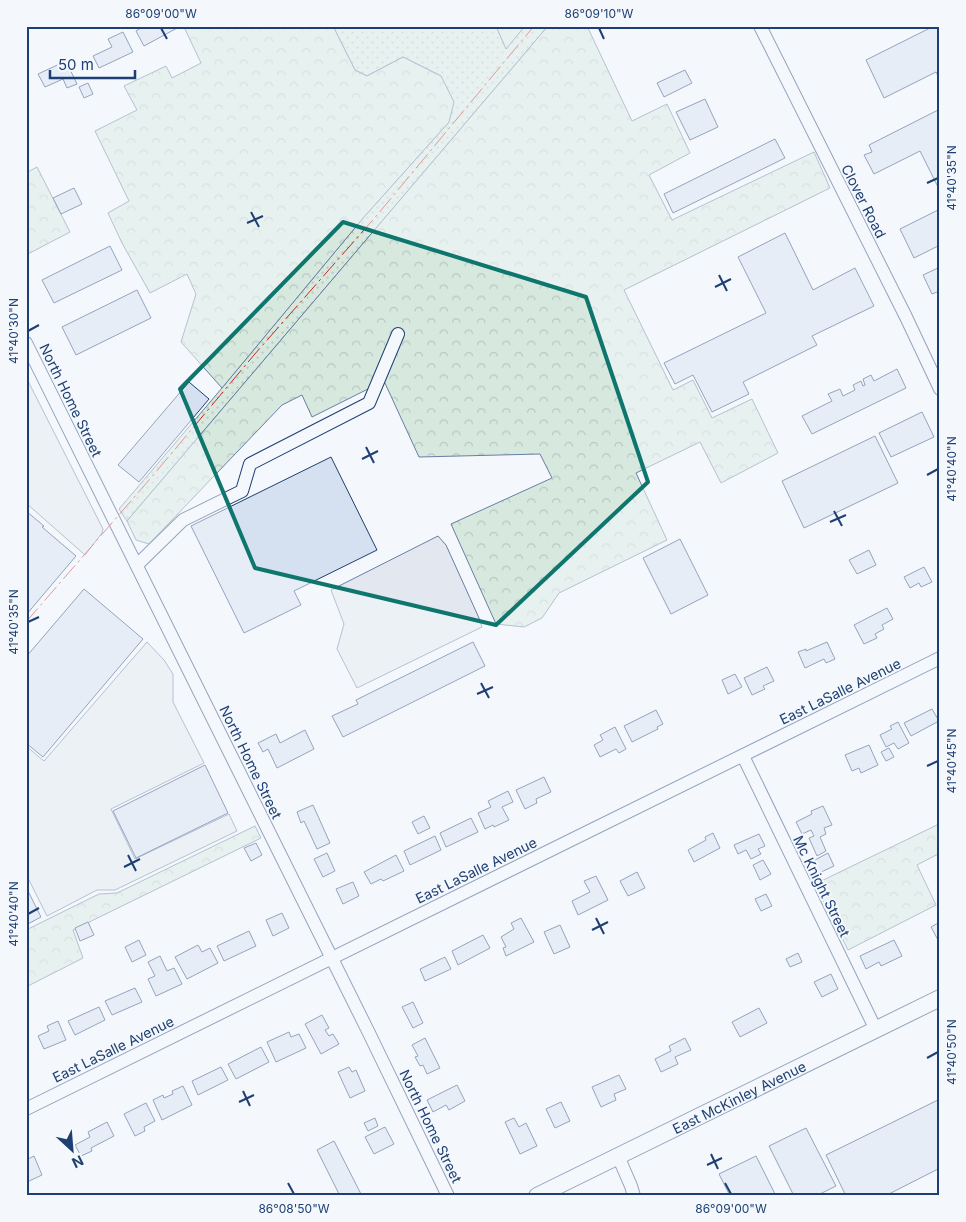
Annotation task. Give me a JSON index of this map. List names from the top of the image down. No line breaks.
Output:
{"streets":{"main road":["East McKinley Avenue"],"street":["Clover Road","North Home Street","East LaSalle Avenue","Mc Knight Street"]},"crossings":[["North Home Street","East LaSalle Avenue"],["East LaSalle Avenue","Mc Knight Street"],["Mc Knight Street","East McKinley Avenue"]],"scale_bar":"50 m","north":"bottom right","coordinates":["86°09'00\"W","86°09'10\"W","41°40'35\"N","41°40'30\"N","41°40'40\"N","41°40'45\"N","41°40'50\"N","86°08'50\"W"]}
